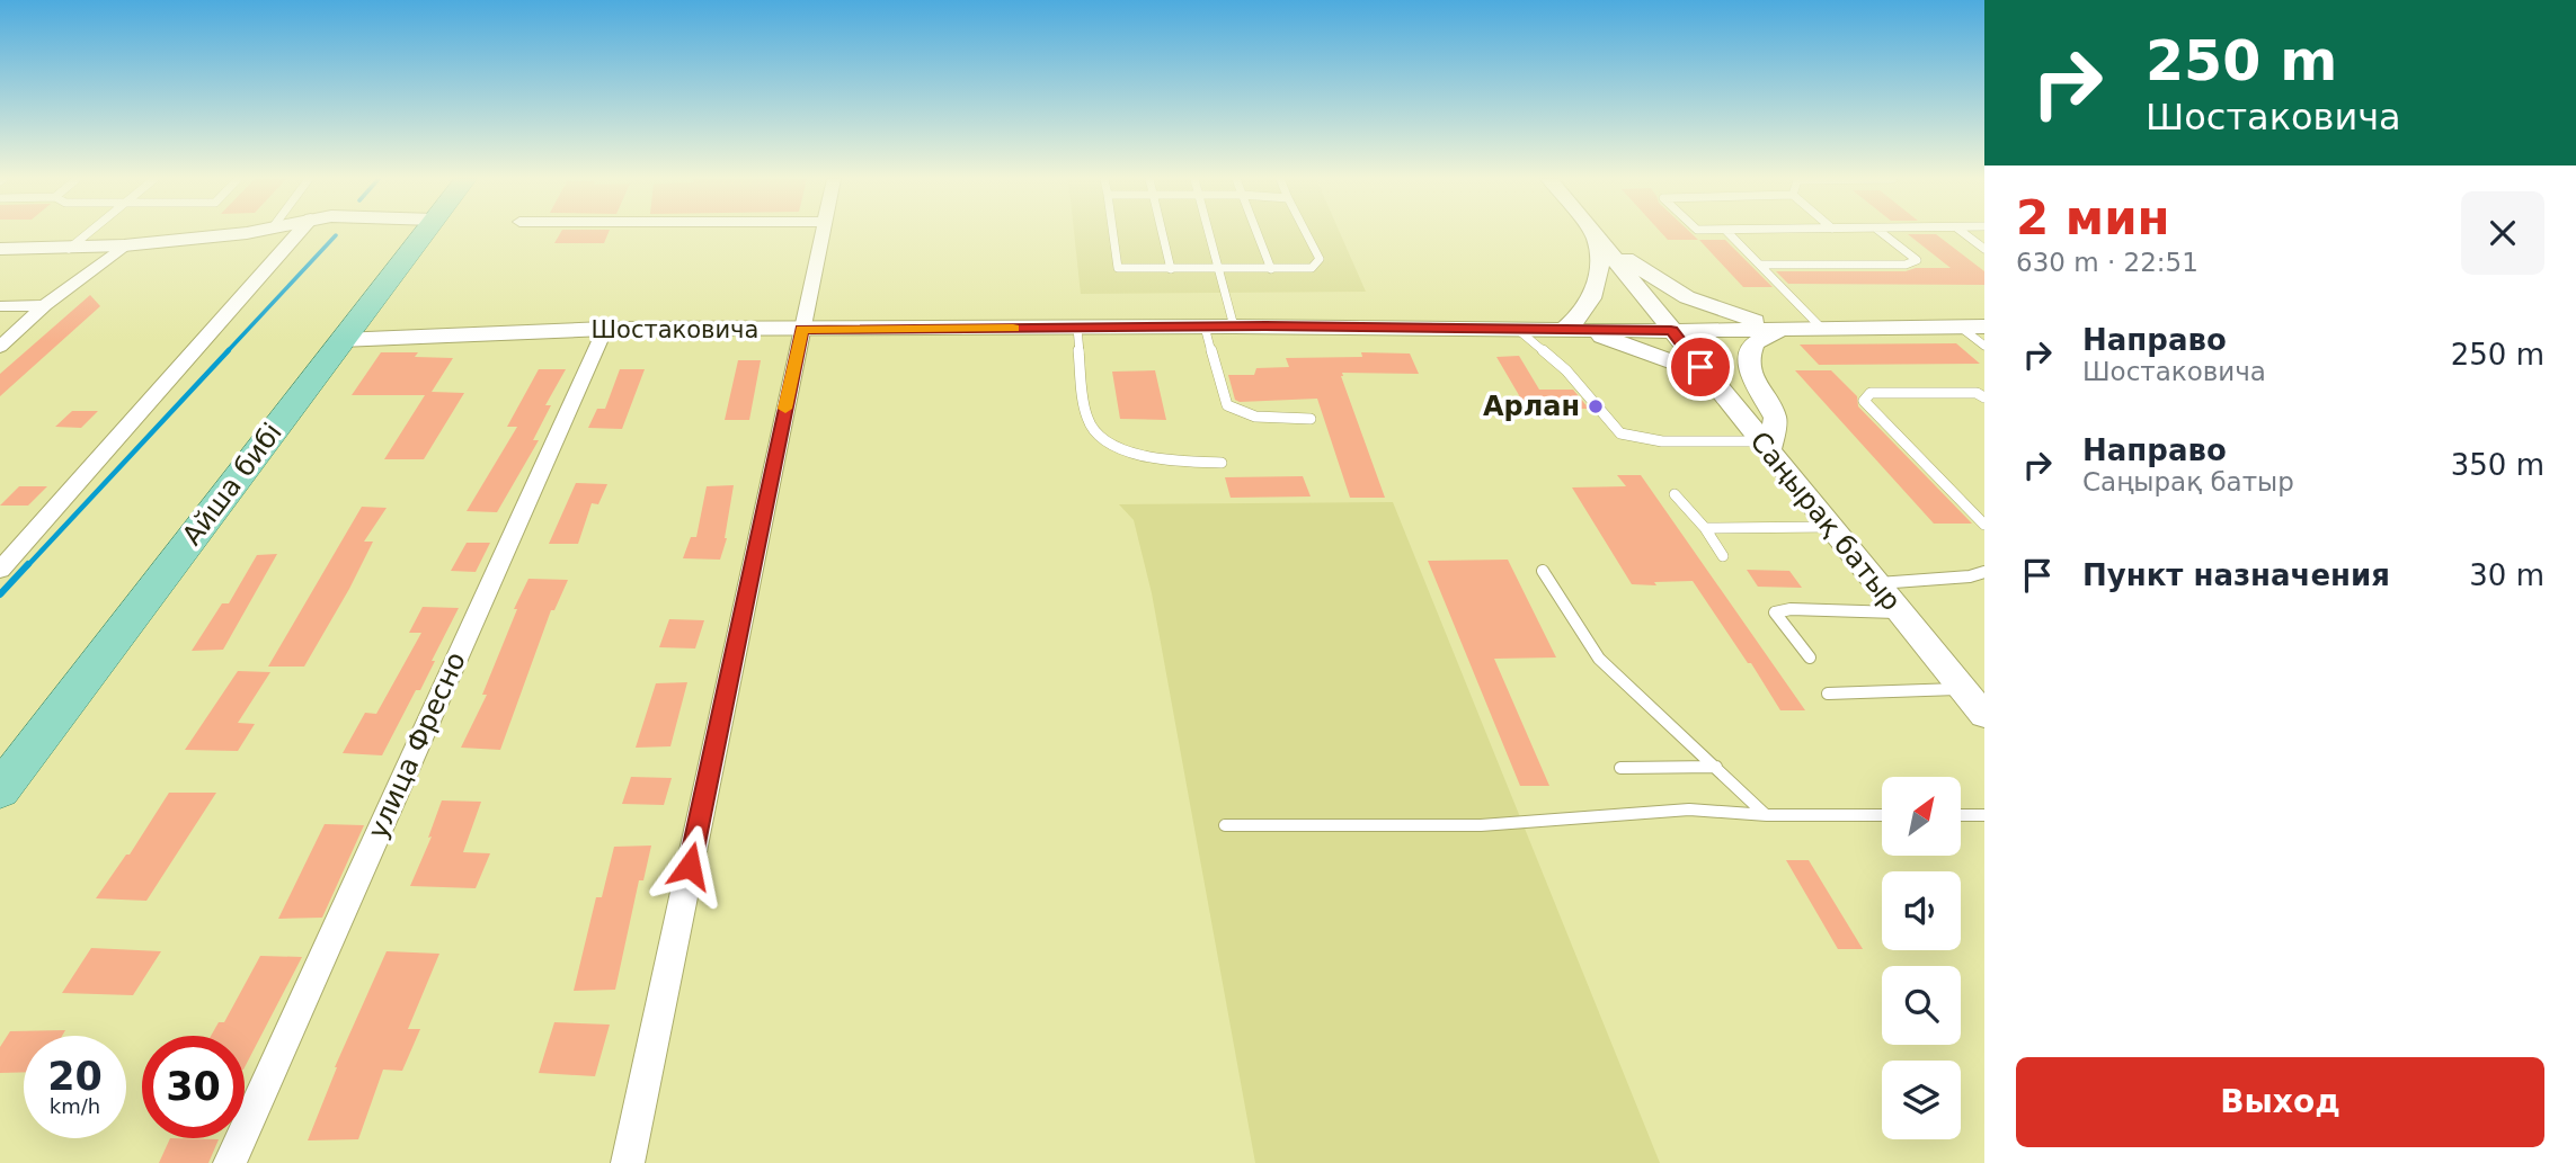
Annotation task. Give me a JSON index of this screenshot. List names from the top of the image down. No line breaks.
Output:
{"streets":{"main road":["Айша бибі"],"street":["Шостаковича","Саңырақ батыр","улица Фресно"]},"crossings":[["Шостаковича","Айша бибі"],["Шостаковича","Саңырақ батыр"],["Шостаковича","улица Фресно"]],"places":["Арлан"],"north":"top right","page":{"turn":["250 m","Шостаковича"],"heading":["2 мин","630 m · 22:51"],"list":[{"name":"Направо","note":"Шостаковича","value":"250 m"},{"name":"Направо","note":"Саңырақ батыр","value":"350 m"},{"name":"Пункт назначения","value":"30 m"}],"speed":"20 km/h","limit":"30","buttons":"Выход"}}
